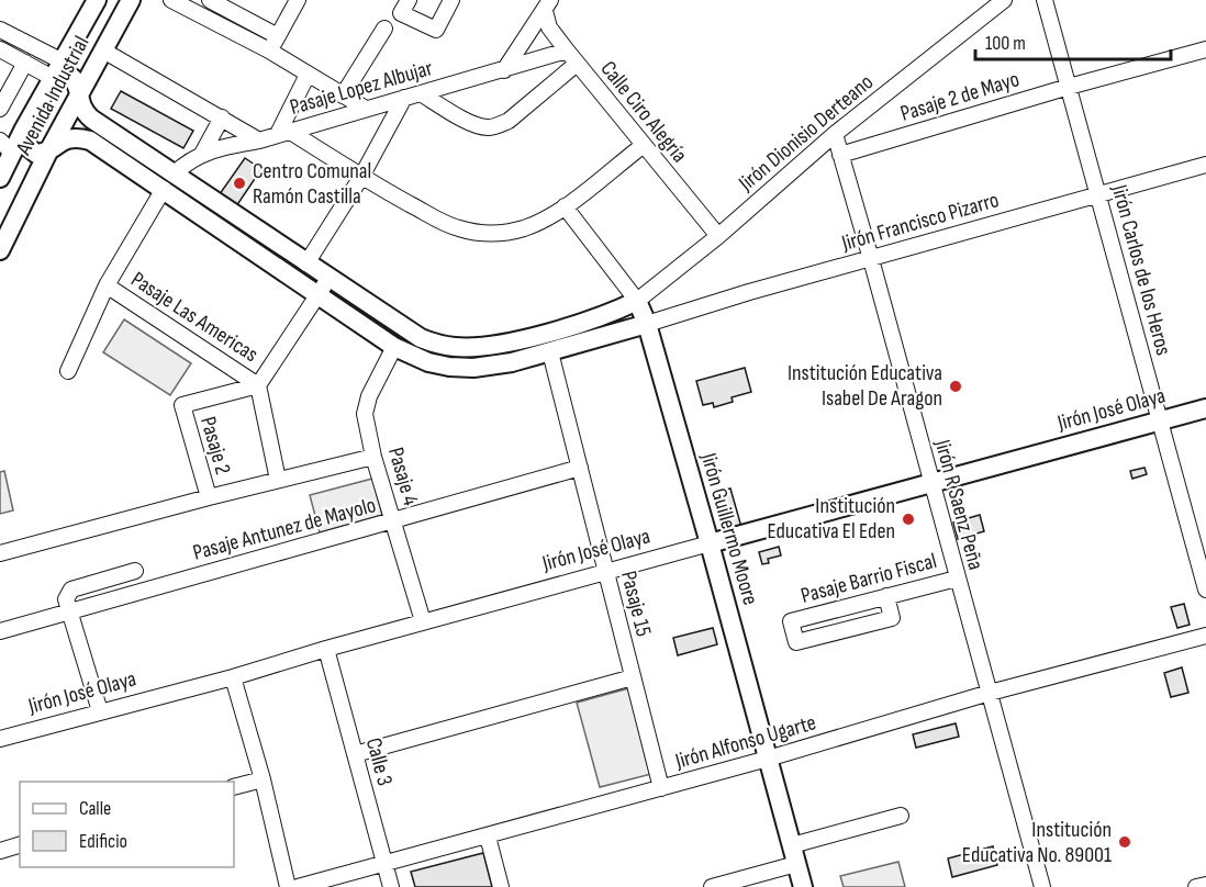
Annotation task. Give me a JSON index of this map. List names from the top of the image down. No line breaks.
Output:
{"streets":{"main road":["Avenida Industrial","Jirón José Olaya","Jirón Guillermo Moore"],"street":["Pasaje Lopez Albujar","Pasaje 2 de Mayo","Calle Ciro Alegría","Jirón Dionisio Derteano","Jirón Francisco Pizarro","Jirón Carlos de los Heros","Pasaje Las Americas","Pasaje 2","Pasaje 4","Jirón R Saenz Peña","Pasaje Antunez de Mayolo","Pasaje Barrio Fiscal","Pasaje 15","Jirón Alfonso Ugarte","Calle 3"]},"crossings":[["Pasaje Lopez Albujar","Calle Ciro Alegría"],["Pasaje Lopez Albujar","Pasaje Las Americas"],["Pasaje 2 de Mayo","Jirón Carlos de los Heros"],["Pasaje 2 de Mayo","Jirón R Saenz Peña"],["Calle Ciro Alegría","Jirón Dionisio Derteano"],["Jirón Dionisio Derteano","Jirón R Saenz Peña"],["Jirón Dionisio Derteano","Jirón Guillermo Moore"],["Jirón Francisco Pizarro","Jirón Carlos de los Heros"],["Jirón Francisco Pizarro","Jirón R Saenz Peña"],["Jirón Francisco Pizarro","Jirón Guillermo Moore"],["Jirón Carlos de los Heros","Jirón José Olaya"],["Pasaje Las Americas","Pasaje 2"],["Jirón José Olaya","Pasaje 4"],["Jirón José Olaya","Jirón R Saenz Peña"],["Jirón José Olaya","Jirón Guillermo Moore"],["Jirón José Olaya","Pasaje 15"],["Jirón José Olaya","Calle 3"],["Pasaje 4","Pasaje Antunez de Mayolo"],["Jirón R Saenz Peña","Pasaje Barrio Fiscal"],["Jirón R Saenz Peña","Jirón Alfonso Ugarte"],["Pasaje Antunez de Mayolo","Pasaje 15"],["Jirón Guillermo Moore","Jirón Alfonso Ugarte"],["Pasaje 15","Jirón Alfonso Ugarte"],["Jirón Alfonso Ugarte","Calle 3"]],"places":["Centro Comunal Ramón Castilla","Institución Educativa Isabel De Aragon","Institución Educativa El Eden","Institución Educativa No. 89001"],"legend":["Calle","Edificio"],"scale_bar":"100 m"}
